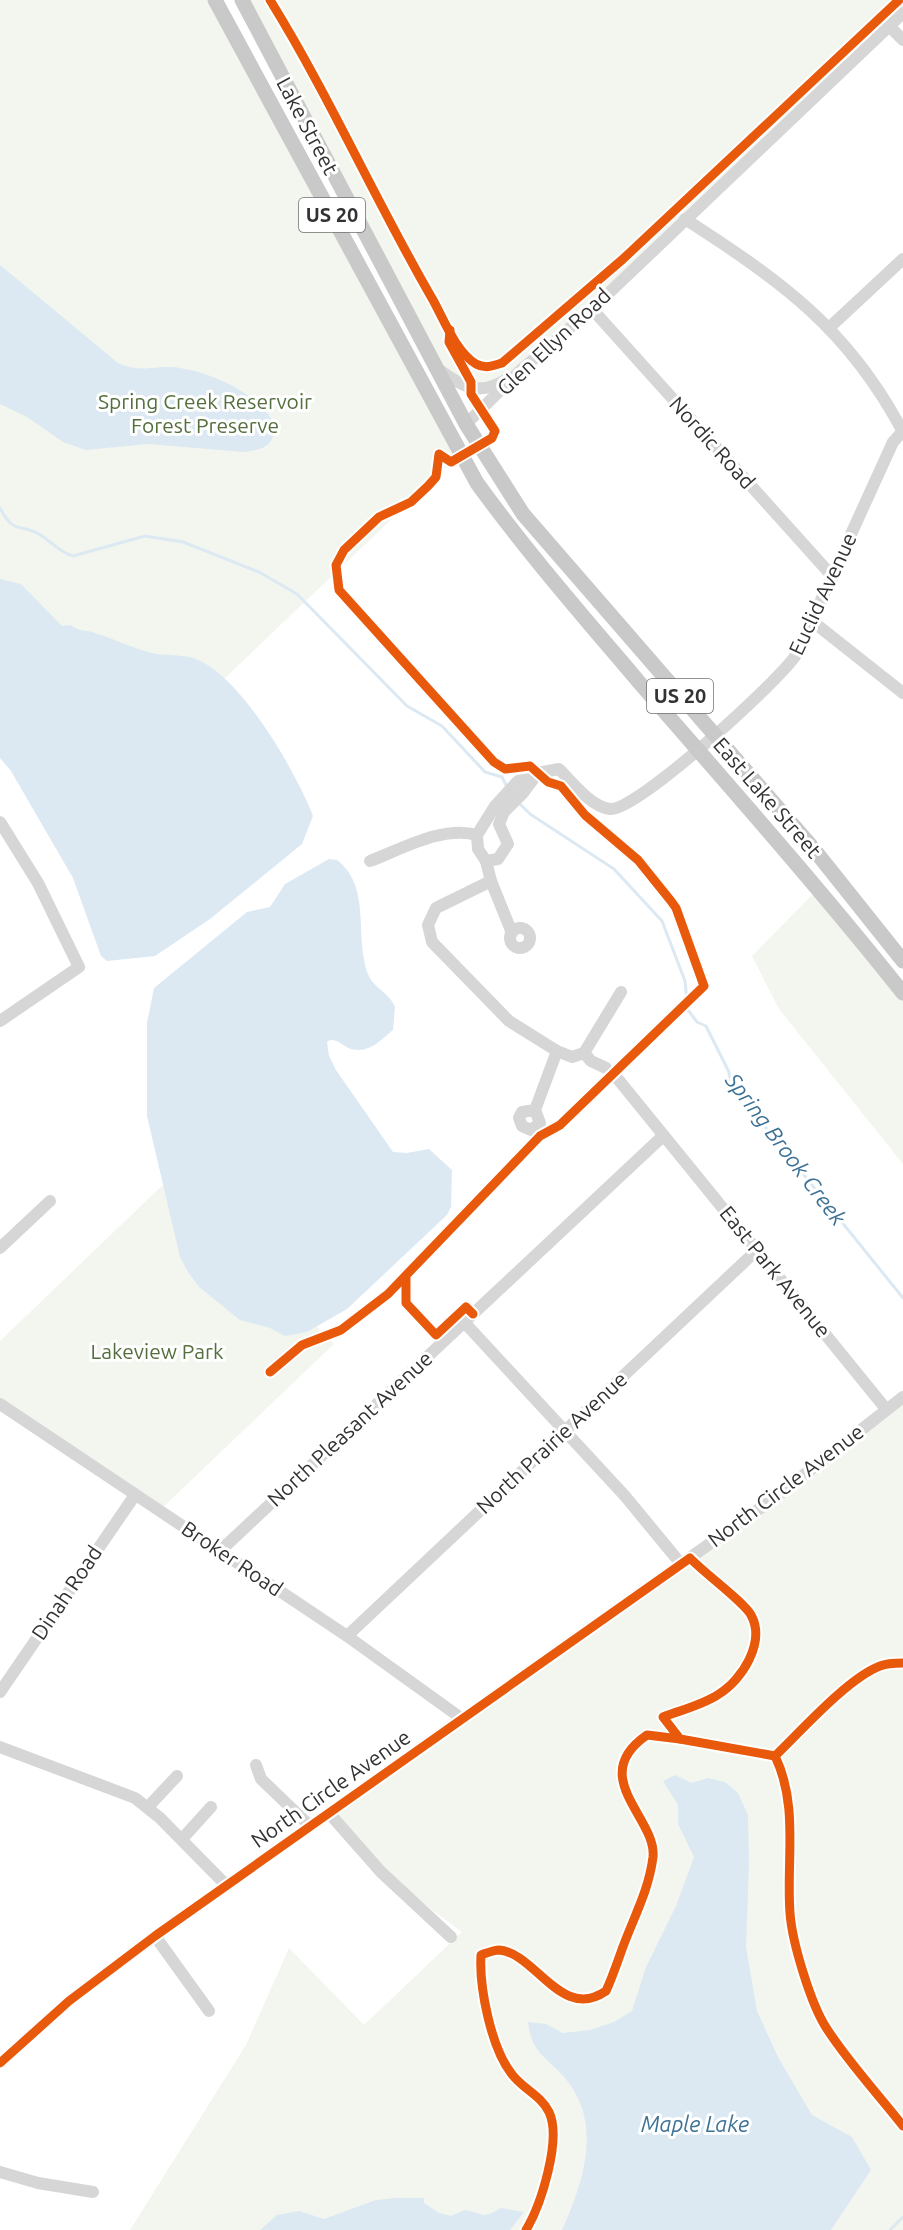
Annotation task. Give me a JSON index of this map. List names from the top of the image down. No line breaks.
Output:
{"streets":{"main road":["Lake Street","US 20","East Lake Street"],"street":["Glen Ellyn Road","Nordic Road","Euclid Avenue","East Park Avenue","North Pleasant Avenue","North Prairie Avenue","North Circle Avenue","Broker Road","Dinah Road"]},"crossings":[["Lake Street","Glen Ellyn Road"],["Lake Street","East Lake Street"],["Glen Ellyn Road","Nordic Road"],["Glen Ellyn Road","East Lake Street"],["Nordic Road","Euclid Avenue"],["Euclid Avenue","East Lake Street"],["East Park Avenue","North Pleasant Avenue"],["East Park Avenue","North Prairie Avenue"],["East Park Avenue","North Circle Avenue"],["North Pleasant Avenue","Broker Road"],["North Prairie Avenue","Broker Road"],["North Circle Avenue","Broker Road"],["Broker Road","Dinah Road"]],"water":["Spring Brook Creek","Maple Lake"],"parks":["Spring Creek Reservoir Forest Preserve","Lakeview Park"]}
